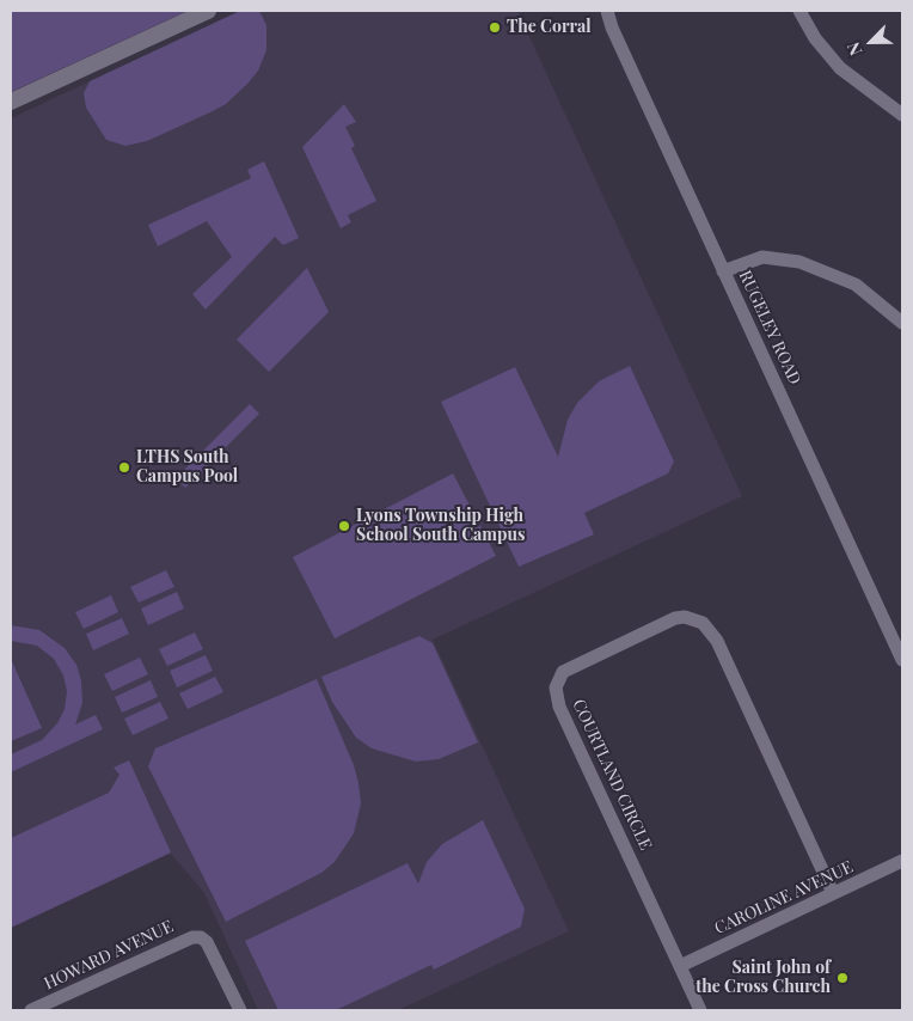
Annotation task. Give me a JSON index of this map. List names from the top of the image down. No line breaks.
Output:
{"streets":{"street":["RUGELEY ROAD","COURTLAND CIRCLE","CAROLINE AVENUE","HOWARD AVENUE"]},"crossings":[["COURTLAND CIRCLE","CAROLINE AVENUE"]],"places":["The Corral","LTHS South Campus Pool","Lyons Township High School South Campus","Saint John of the Cross Church"],"north":"bottom left"}
